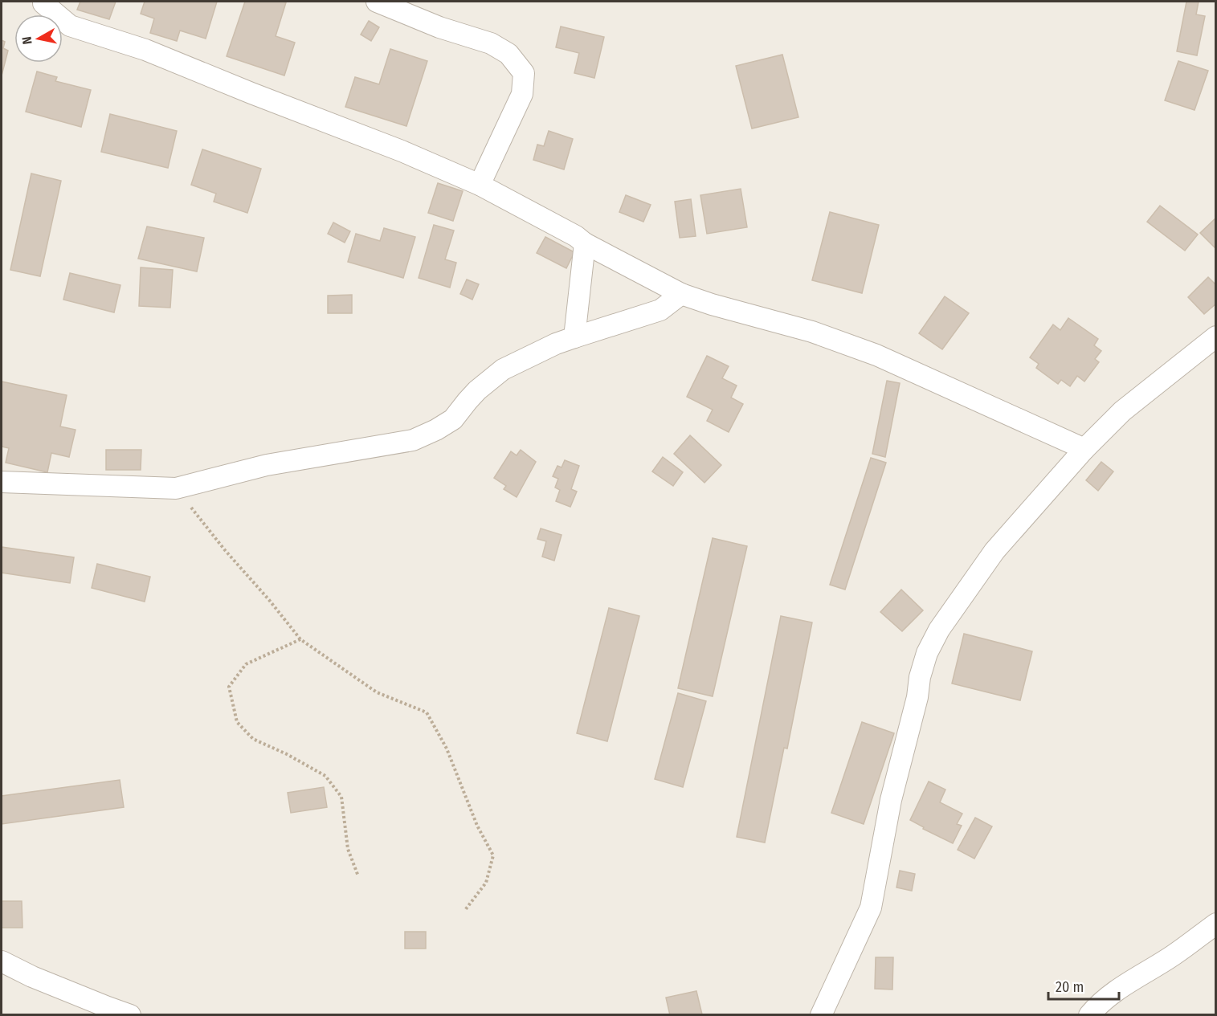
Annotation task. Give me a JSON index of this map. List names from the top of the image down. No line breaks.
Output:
{"scale_bar":"20 m","north":"left"}
